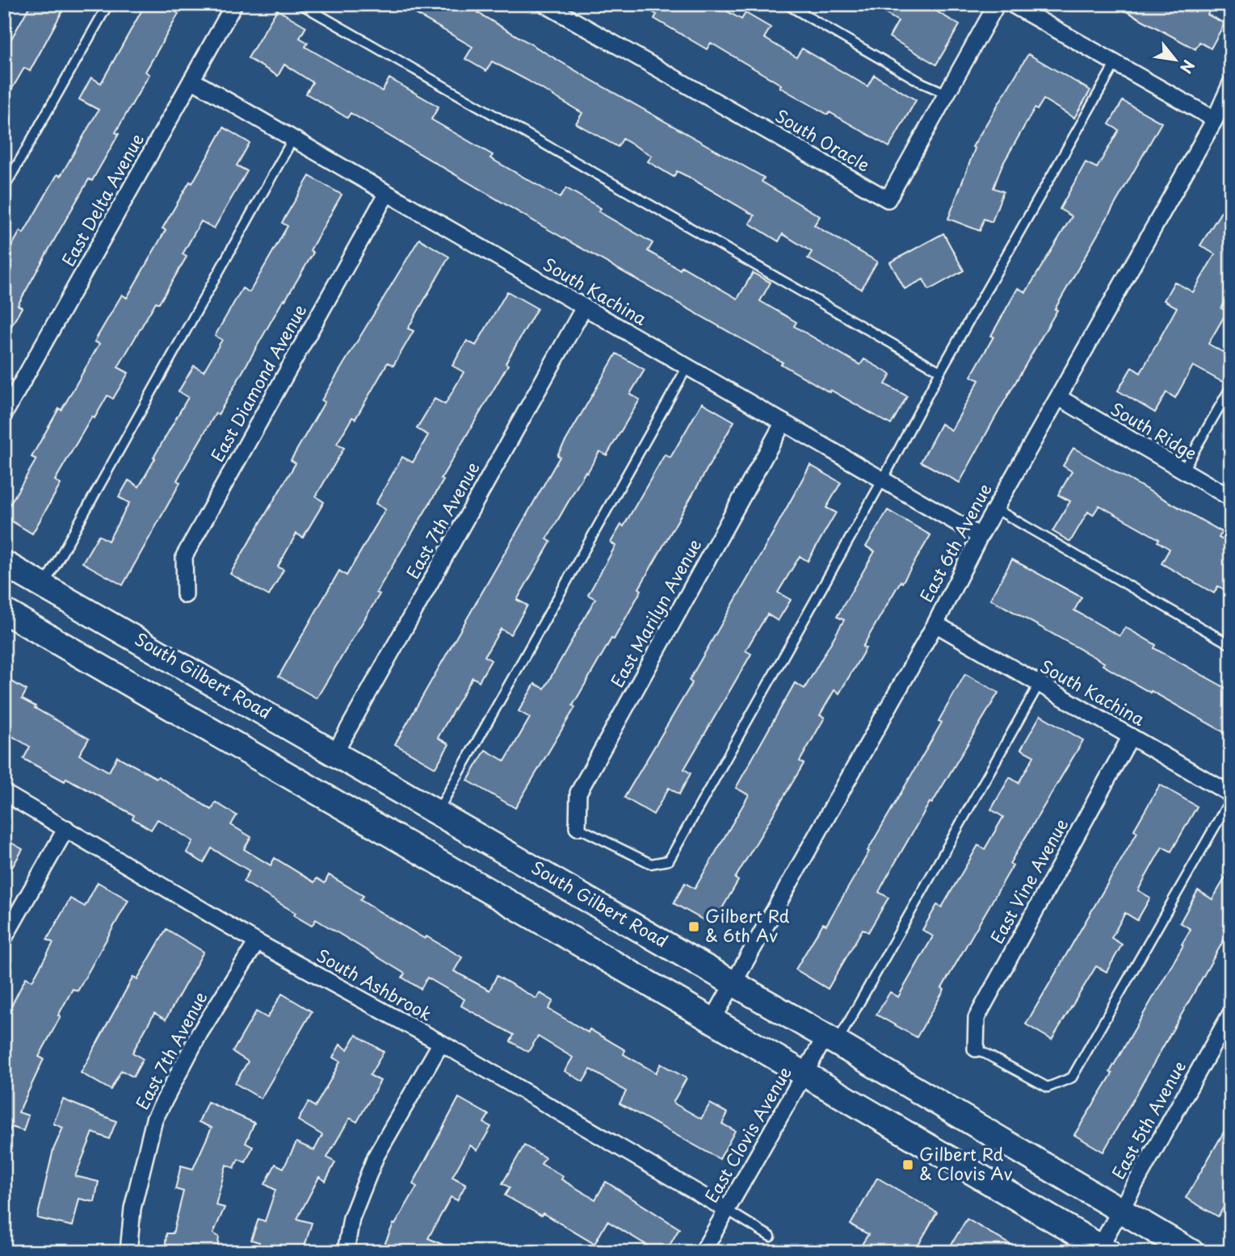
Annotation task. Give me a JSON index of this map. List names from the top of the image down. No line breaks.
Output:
{"streets":{"main road":["South Gilbert Road"],"street":["South Oracle","East Delta Avenue","South Kachina","East Diamond Avenue","South Ridge","East 7th Avenue","East 6th Avenue","East Marilyn Avenue","East Vine Avenue","South Ashbrook","East 5th Avenue","East Clovis Avenue"]},"crossings":[["East Delta Avenue","South Kachina"],["South Kachina","East Diamond Avenue"],["South Kachina","East 7th Avenue"],["South Kachina","East 6th Avenue"],["South Kachina","East Marilyn Avenue"],["South Kachina","East Vine Avenue"],["South Ridge","East 6th Avenue"],["East 7th Avenue","South Gilbert Road"],["East 7th Avenue","South Ashbrook"],["East 6th Avenue","South Gilbert Road"],["South Gilbert Road","East 5th Avenue"],["South Gilbert Road","East Clovis Avenue"],["South Ashbrook","East Clovis Avenue"]],"places":{"transit":["Gilbert Rd & 6th Av","Gilbert Rd & Clovis Av"]},"north":"bottom right"}
